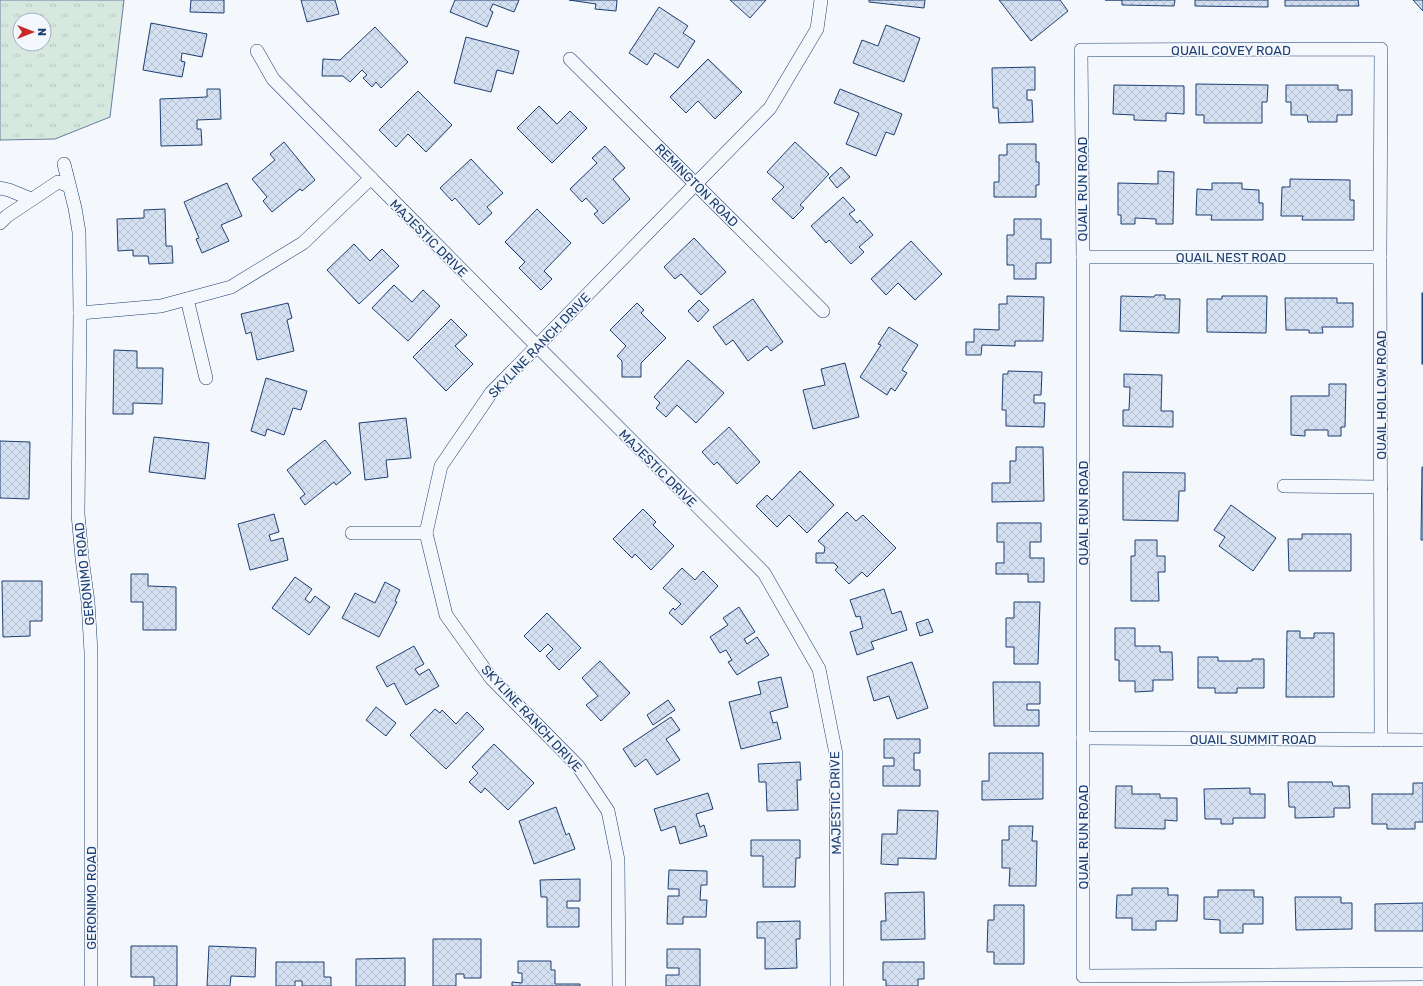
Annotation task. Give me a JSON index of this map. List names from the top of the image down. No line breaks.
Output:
{"streets":{"street":["QUAIL COVEY ROAD","REMINGTON ROAD","QUAIL RUN ROAD","MAJESTIC DRIVE","QUAIL NEST ROAD","SKYLINE RANCH DRIVE","QUAIL HOLLOW ROAD","GERONIMO ROAD","QUAIL SUMMIT ROAD"]},"crossings":[["QUAIL COVEY ROAD","QUAIL RUN ROAD"],["QUAIL COVEY ROAD","QUAIL HOLLOW ROAD"],["REMINGTON ROAD","SKYLINE RANCH DRIVE"],["QUAIL RUN ROAD","QUAIL NEST ROAD"],["QUAIL RUN ROAD","QUAIL SUMMIT ROAD"],["MAJESTIC DRIVE","SKYLINE RANCH DRIVE"],["QUAIL NEST ROAD","QUAIL HOLLOW ROAD"],["QUAIL HOLLOW ROAD","QUAIL SUMMIT ROAD"]],"north":"right"}
